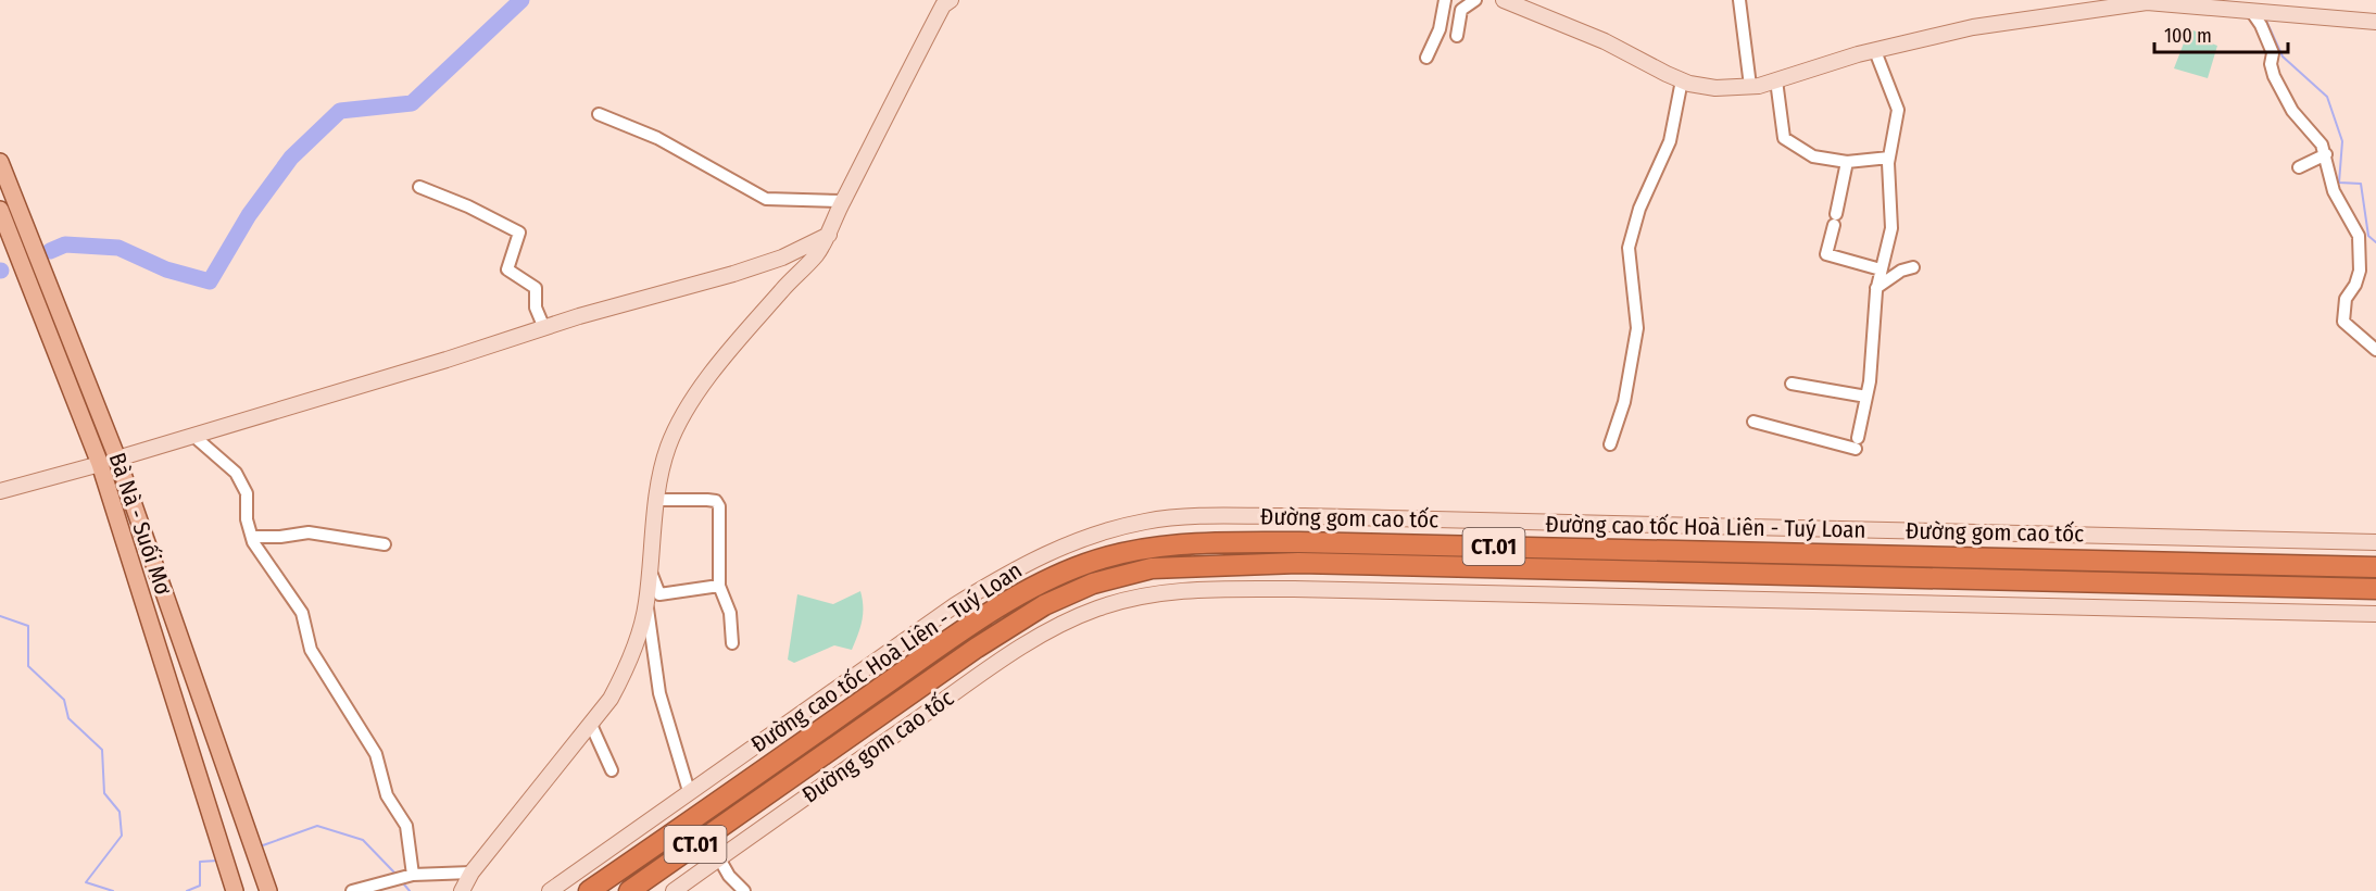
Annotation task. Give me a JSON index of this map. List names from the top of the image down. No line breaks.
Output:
{"streets":{"highway":["Đường cao tốc Hoà Liên - Tuý Loan","CT.01"],"main road":["Đường gom cao tốc","Bà Nà - Suối Mơ"]},"scale_bar":"100 m"}
